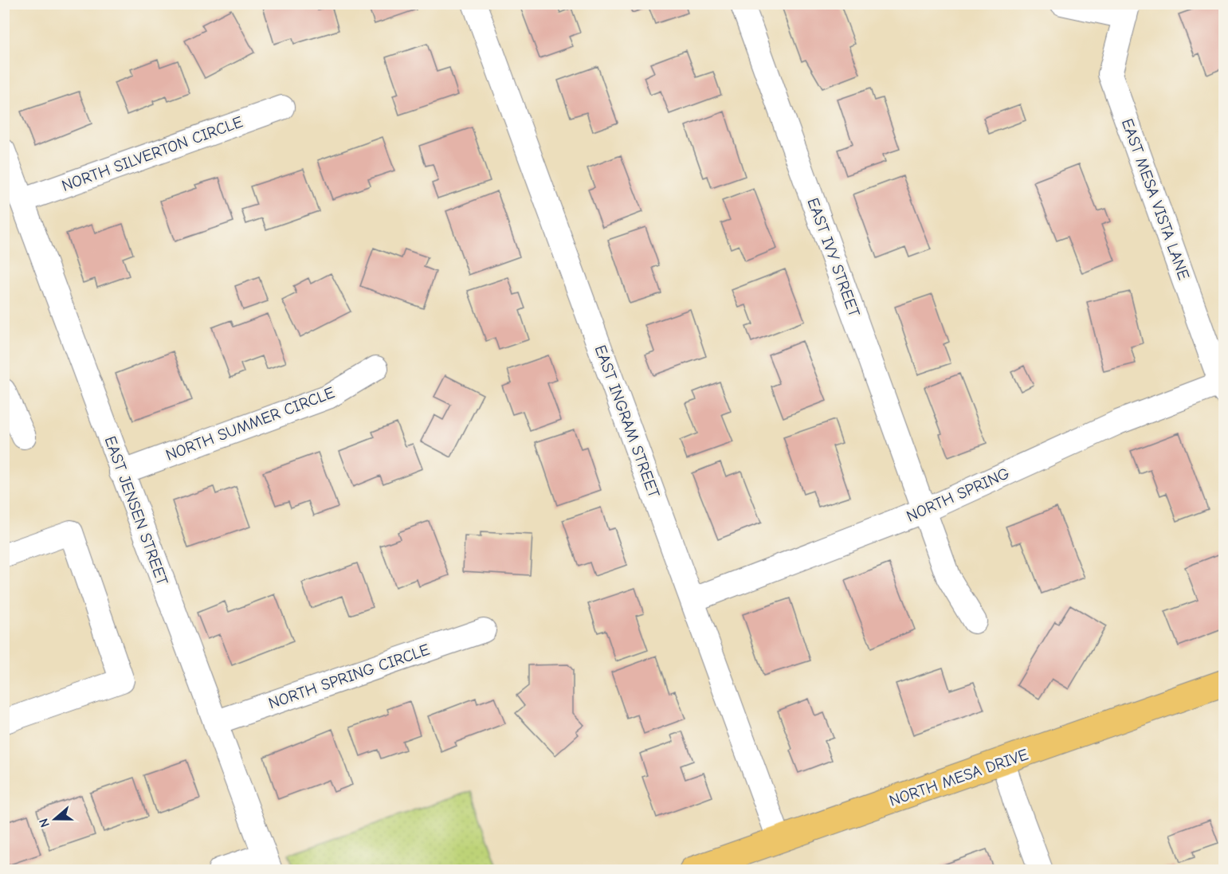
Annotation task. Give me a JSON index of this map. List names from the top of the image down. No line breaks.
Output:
{"streets":{"main road":["NORTH MESA DRIVE"],"street":["NORTH SILVERTON CIRCLE","EAST MESA VISTA LANE","EAST IVY STREET","EAST INGRAM STREET","NORTH SUMMER CIRCLE","NORTH SPRING","EAST JENSEN STREET","NORTH SPRING CIRCLE"]},"crossings":[["NORTH SILVERTON CIRCLE","EAST JENSEN STREET"],["EAST MESA VISTA LANE","NORTH SPRING"],["EAST IVY STREET","NORTH SPRING"],["EAST INGRAM STREET","NORTH SPRING"],["EAST INGRAM STREET","NORTH MESA DRIVE"],["NORTH SUMMER CIRCLE","EAST JENSEN STREET"],["EAST JENSEN STREET","NORTH SPRING CIRCLE"]],"north":"left"}
